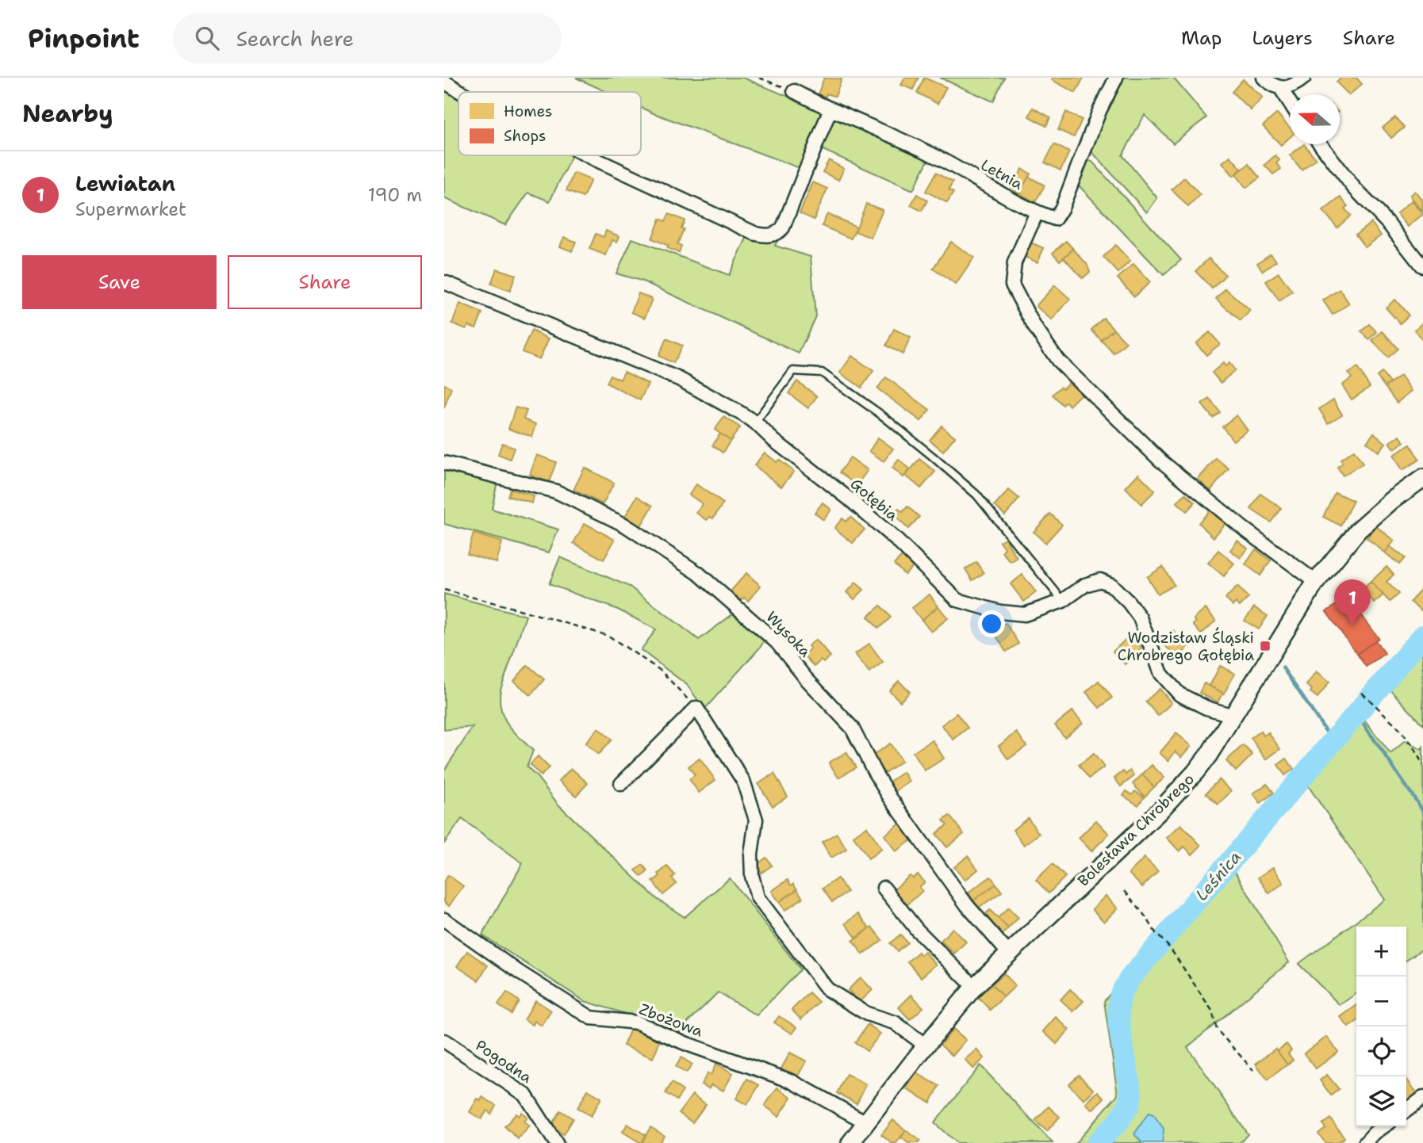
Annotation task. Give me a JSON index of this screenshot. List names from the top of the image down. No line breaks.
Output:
{"streets":{"street":["Letnia","Gołębia","Wysoka","Bolesława Chrobrego","Zbożowa","Pogodna"]},"crossings":[["Gołębia","Bolesława Chrobrego"],["Wysoka","Bolesława Chrobrego"],["Bolesława Chrobrego","Zbożowa"]],"water":["Leśnica"],"places":{"transit":["Wodzisław Śląski Chrobrego Gołębia"]},"legend":["Homes","Shops"],"north":"left","page":{"header":"Pinpoint","search":"Search here","nav":["Map","Layers","Share"],"heading":"Nearby","list":[{"mark":"1","name":"Lewiatan","note":"Supermarket","value":"190 m"}],"buttons":["Save","Share"],"pins":"1","map_buttons":["+","−"]}}
